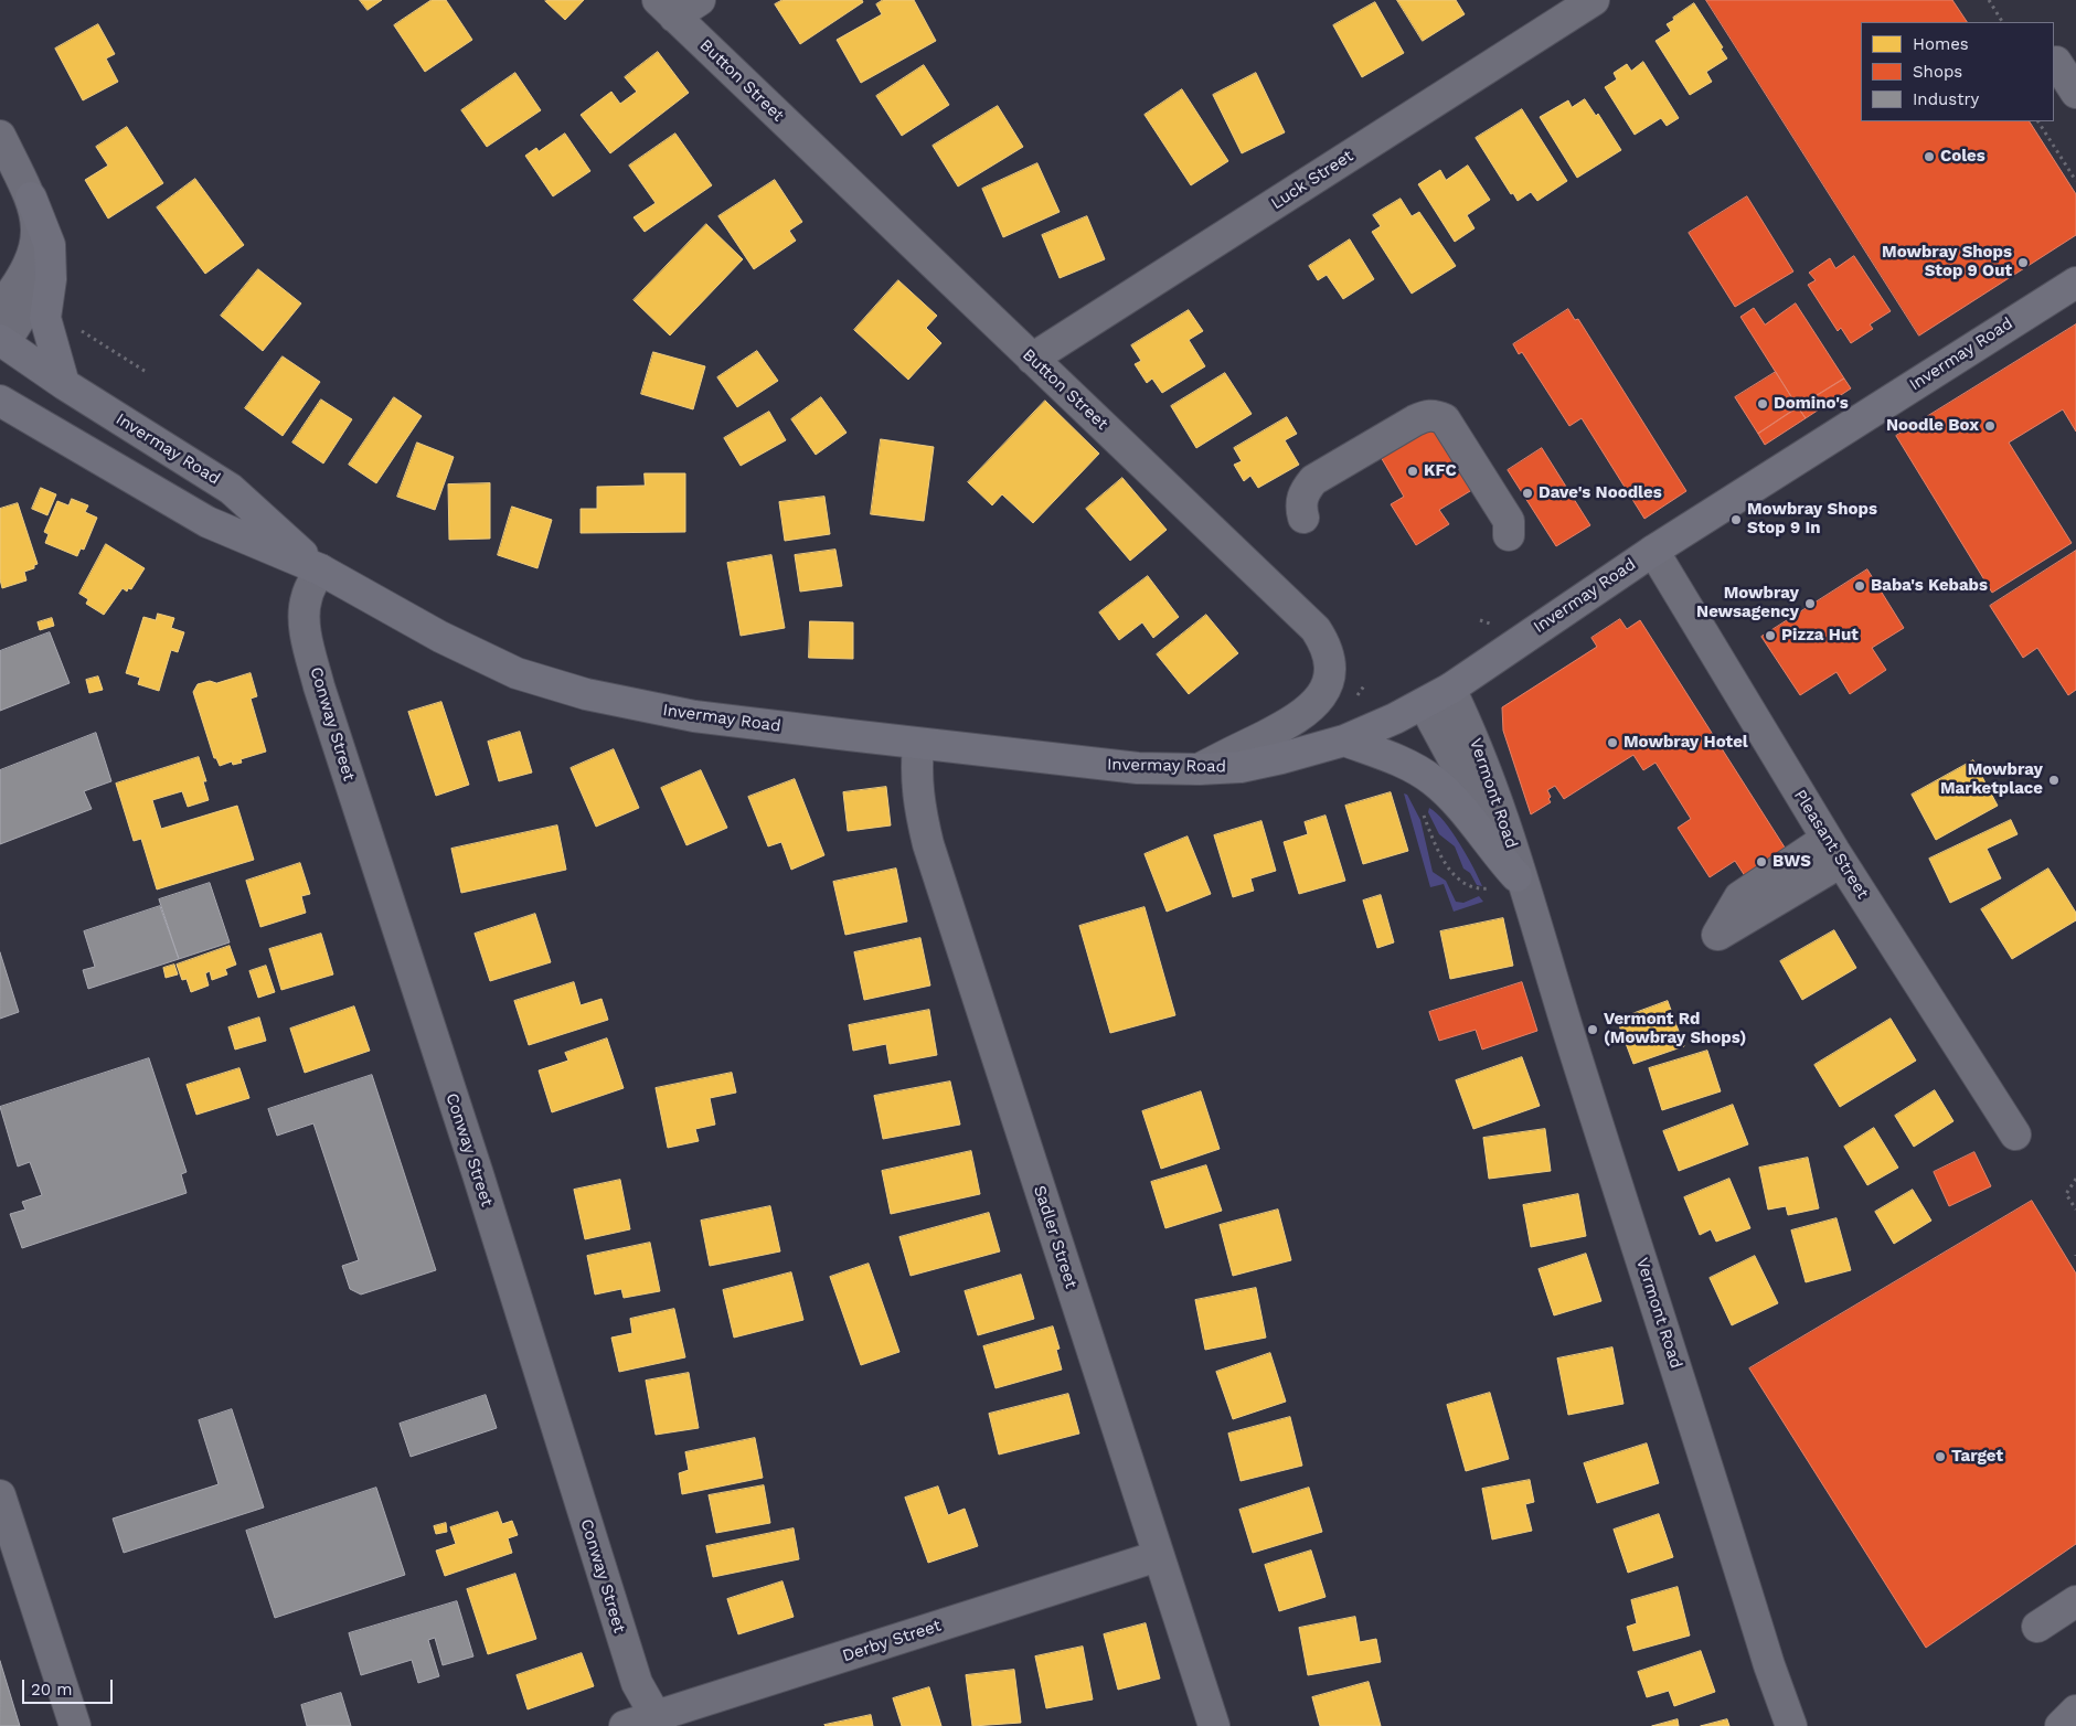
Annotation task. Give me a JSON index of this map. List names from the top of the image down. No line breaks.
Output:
{"streets":{"main road":["Invermay Road"],"street":["Button Street","Luck Street","Conway Street","Vermont Road","Pleasant Street","Sadler Street","Derby Street"]},"crossings":[["Button Street","Luck Street"],["Button Street","Invermay Road"],["Invermay Road","Conway Street"],["Invermay Road","Vermont Road"],["Invermay Road","Pleasant Street"],["Invermay Road","Sadler Street"],["Conway Street","Derby Street"],["Sadler Street","Derby Street"]],"places":["Coles","Mowbray Shops Stop 9 Out","Domino's","Noodle Box","KFC","Dave's Noodles","Mowbray Shops Stop 9 In","Baba's Kebabs","Mowbray Newsagency","Pizza Hut","Mowbray Hotel","Mowbray Marketplace","BWS","Vermont Rd (Mowbray Shops)","Target"],"legend":["Homes","Shops","Industry"],"scale_bar":"20 m"}
